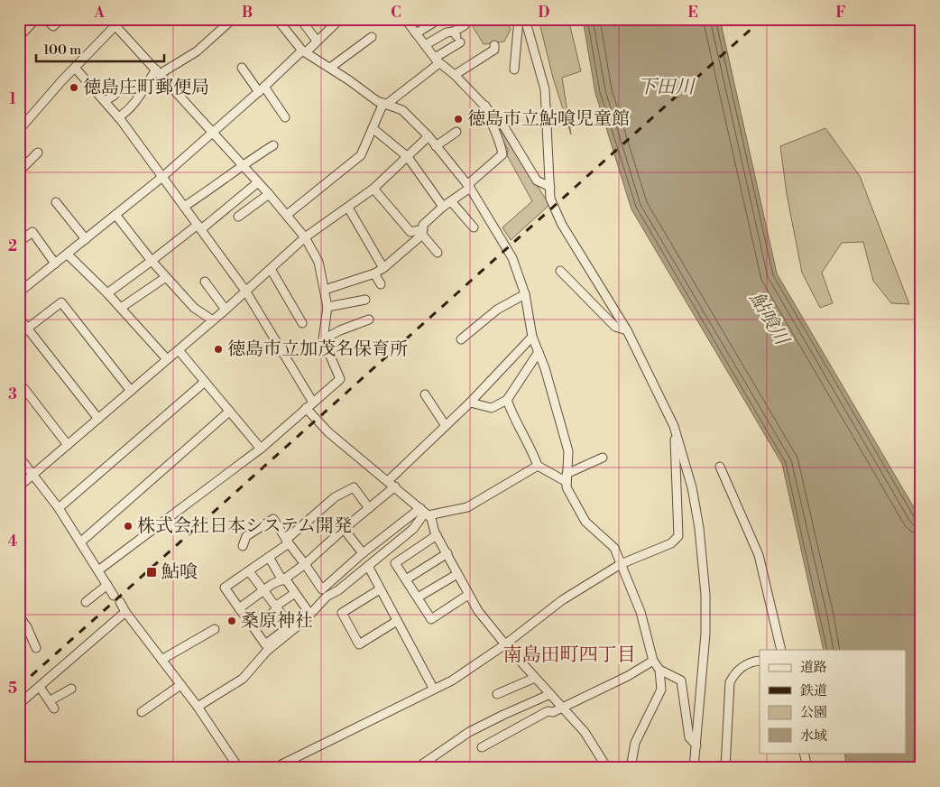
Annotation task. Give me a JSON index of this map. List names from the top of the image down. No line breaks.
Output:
{"districts":["南島田町四丁目"],"water":["下田川","鮎喰川"],"places":{"other":["徳島庄町郵便局","徳島市立鮎喰児童館","徳島市立加茂名保育所","株式会社日本システム開発","桑原神社"],"transit":["鮎喰"]},"legend":["道路","鉄道","公園","水域"],"scale_bar":"100 m","grid":{"columns":["A","B","C","D","E","F"],"rows":["1","2","3","4","5"]}}
